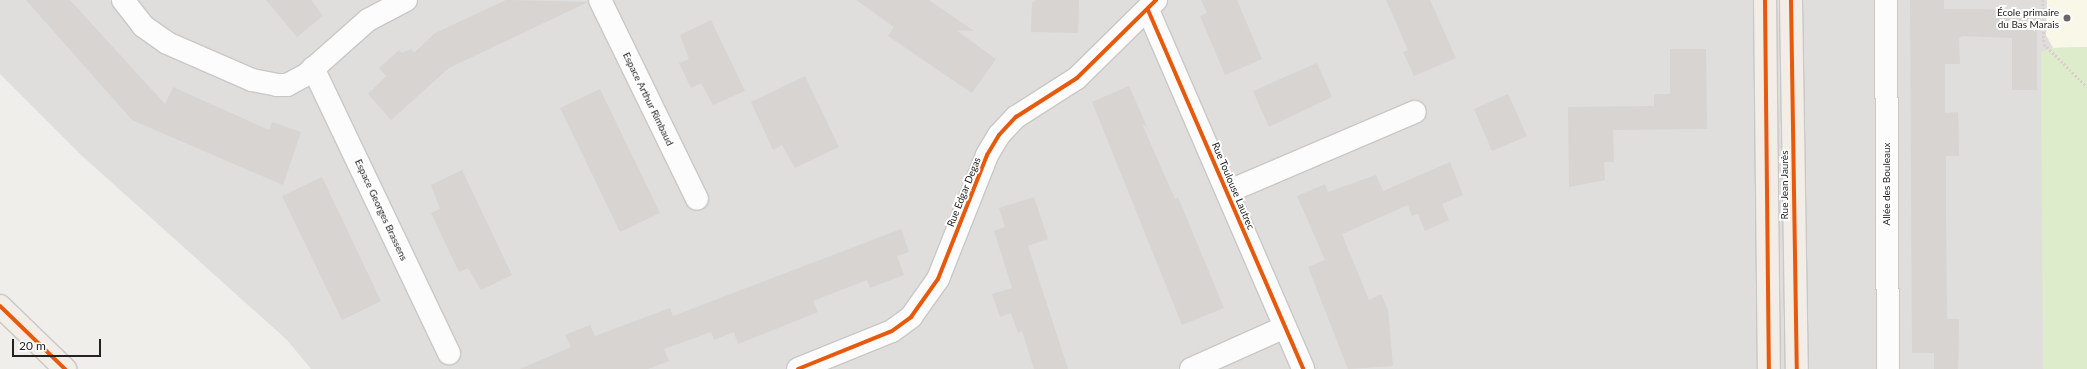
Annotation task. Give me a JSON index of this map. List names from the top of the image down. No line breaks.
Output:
{"streets":{"main road":["Rue Jean Jaurès"],"street":["Espace Arthur Rimbaud","Allée des Bouleaux","Rue Toulouse Lautrec","Rue Edgar Degas","Espace Georges Brassens"]},"crossings":[["Rue Toulouse Lautrec","Rue Edgar Degas"]],"places":["École primaire du Bas Marais"],"scale_bar":"20 m"}
